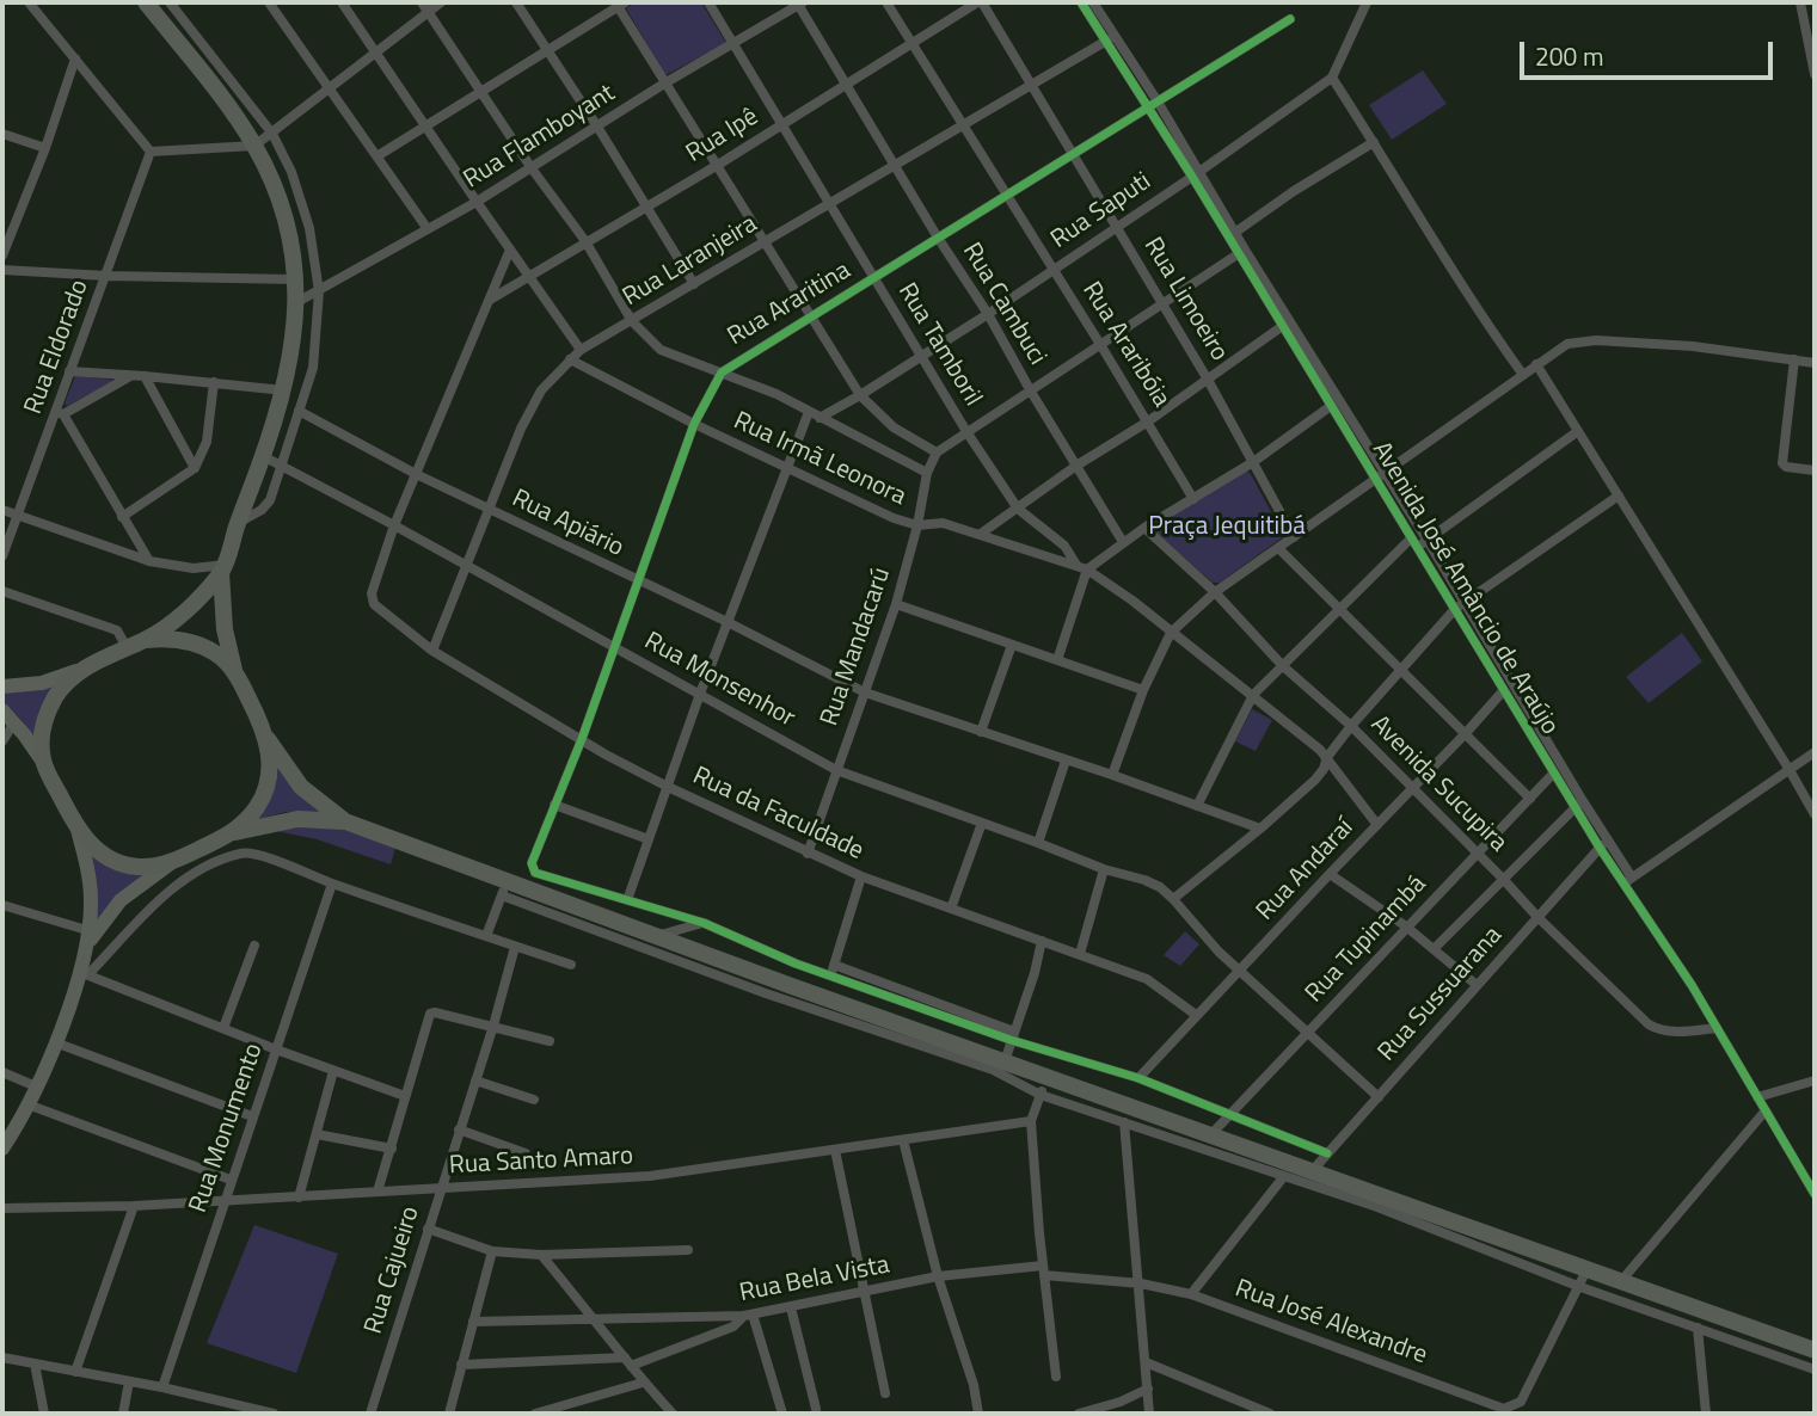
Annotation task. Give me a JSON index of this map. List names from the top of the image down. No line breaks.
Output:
{"streets":{"street":["Rua Ipê","Rua Flamboyant","Rua Saputi","Rua Laranjeira","Rua Limoeiro","Rua Araritina","Rua Cambuci","Rua Tamboril","Rua Araribóia","Rua Eldorado","Rua Irmã Leonora","Rua Apiário","Avenida José Amâncio de Araújo","Rua Mandacarú","Rua Monsenhor","Avenida Sucupira","Rua da Faculdade","Rua Andaraí","Rua Tupinambá","Rua Sussuarana","Rua Monumento","Rua Santo Amaro","Rua Cajueiro","Rua Bela Vista","Rua José Alexandre"]},"crossings":[["Rua Ipê","Rua Limoeiro"],["Rua Ipê","Rua Cambuci"],["Rua Ipê","Rua Tamboril"],["Rua Ipê","Rua Araribóia"],["Rua Flamboyant","Rua Cambuci"],["Rua Flamboyant","Rua Tamboril"],["Rua Saputi","Rua Limoeiro"],["Rua Saputi","Rua Cambuci"],["Rua Saputi","Rua Tamboril"],["Rua Saputi","Rua Araribóia"],["Rua Saputi","Avenida José Amâncio de Araújo"],["Rua Laranjeira","Rua Limoeiro"],["Rua Laranjeira","Rua Cambuci"],["Rua Laranjeira","Rua Tamboril"],["Rua Laranjeira","Rua Araribóia"],["Rua Laranjeira","Rua Irmã Leonora"],["Rua Laranjeira","Rua Apiário"],["Rua Laranjeira","Rua Monsenhor"],["Rua Laranjeira","Rua da Faculdade"],["Rua Limoeiro","Rua Araritina"],["Rua Araritina","Rua Cambuci"],["Rua Araritina","Rua Tamboril"],["Rua Araritina","Rua Araribóia"],["Rua Araritina","Rua Irmã Leonora"],["Rua Araritina","Rua Apiário"],["Rua Araritina","Rua Monsenhor"],["Rua Araritina","Rua da Faculdade"],["Rua Tamboril","Rua Irmã Leonora"],["Rua Tamboril","Rua Mandacarú"],["Rua Tamboril","Rua Andaraí"],["Rua Irmã Leonora","Rua Mandacarú"],["Rua Apiário","Rua Mandacarú"],["Avenida José Amâncio de Araújo","Avenida Sucupira"],["Avenida José Amâncio de Araújo","Rua Andaraí"],["Avenida José Amâncio de Araújo","Rua Tupinambá"],["Avenida José Amâncio de Araújo","Rua Sussuarana"],["Rua Mandacarú","Rua Monsenhor"],["Rua Mandacarú","Rua da Faculdade"],["Rua Monsenhor","Rua da Faculdade"],["Avenida Sucupira","Rua Andaraí"],["Avenida Sucupira","Rua Tupinambá"],["Avenida Sucupira","Rua Sussuarana"],["Rua da Faculdade","Rua Andaraí"],["Rua Monumento","Rua Santo Amaro"],["Rua Santo Amaro","Rua Cajueiro"],["Rua Bela Vista","Rua José Alexandre"]],"parks":["Praça Jequitibá"],"scale_bar":"200 m"}
